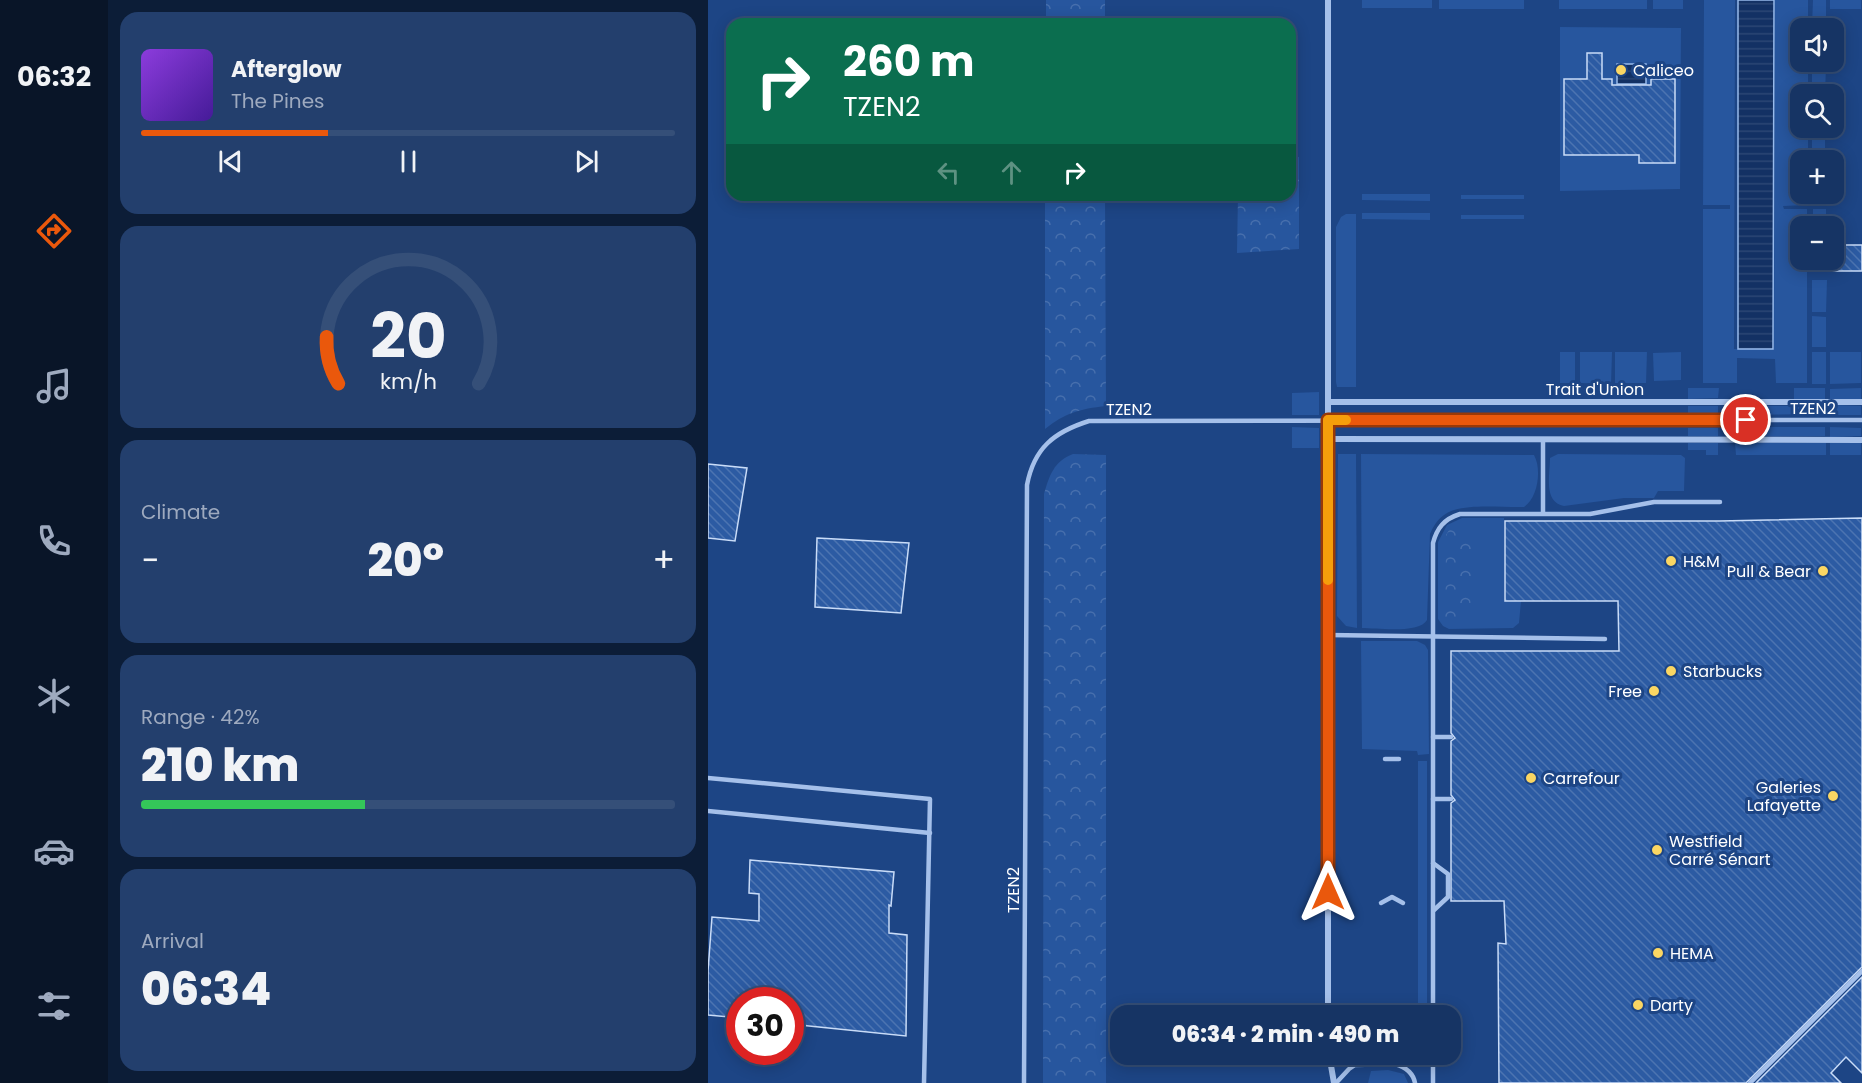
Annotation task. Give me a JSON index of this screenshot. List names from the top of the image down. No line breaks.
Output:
{"streets":{"street":["Trait d'Union"],"lane":["TZEN2"]},"places":["Caliceo","H&M","Pull & Bear","Starbucks","Free","Carrefour","Galeries Lafayette","Westfield Carré Sénart","HEMA","Darty"],"page":{"tabs":"06:32","map_buttons":["+","−"],"turn":["260 m","TZEN2"],"song":["Afterglow","The Pines"],"tile":["Climate",["Range · 42%","210 km"],["Arrival","06:34"]],"heat":["−","20°","+"],"limit":"30","trip":"06:34 · 2 min · 490 m","gauge":["20","km/h"]}}
